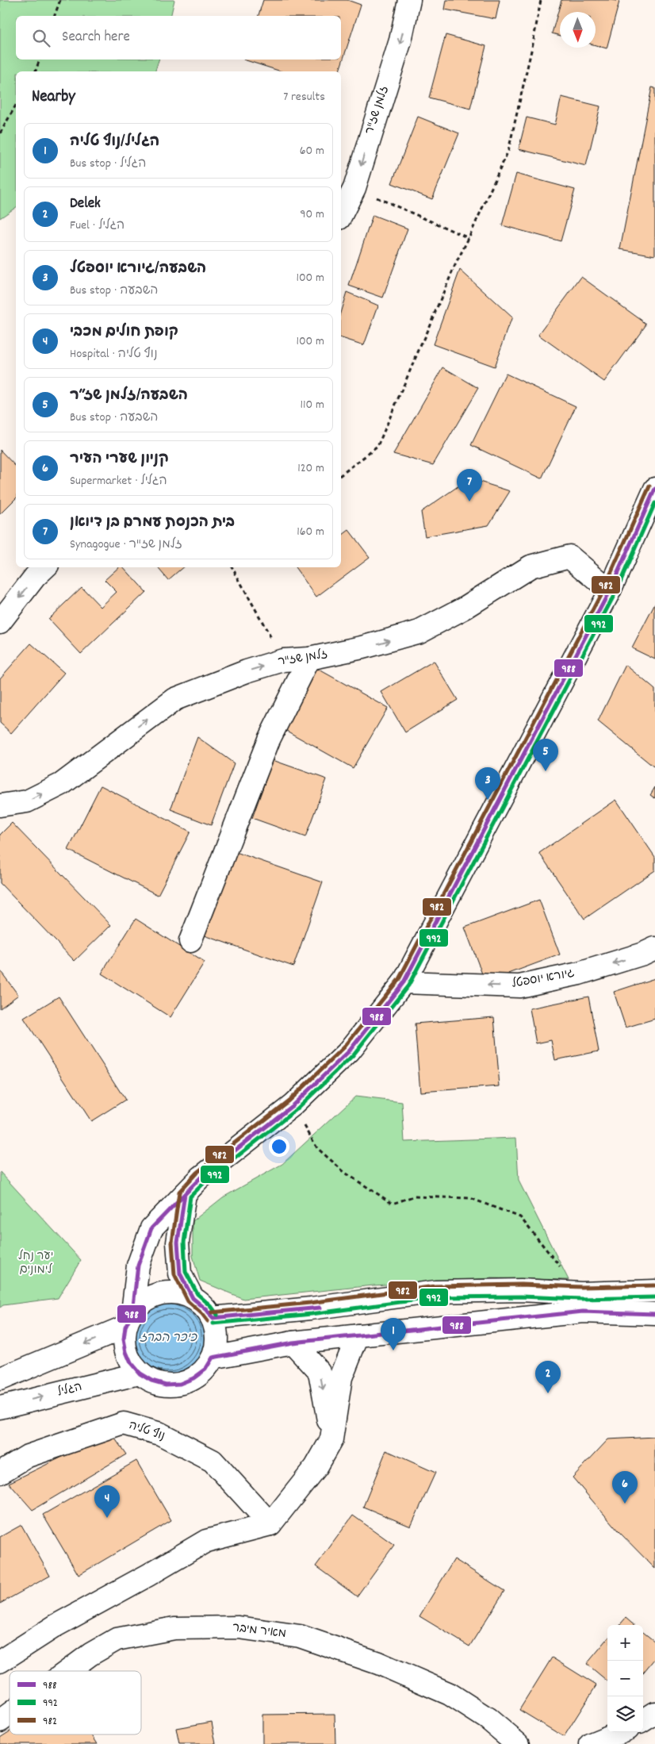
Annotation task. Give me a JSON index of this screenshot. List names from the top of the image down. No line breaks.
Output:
{"streets":{"street":["זלמן שז\"ר","גיורא יוספטל","הגליל","נוף טליה","מאיר מיבר"]},"one_way":["גיורא יוספטל"],"water":["כיכר הברז"],"parks":["יער נחל לימונים"],"lines":["transit line 982","transit line 988","transit line 992"],"legend":["988","992","982"],"north":"bottom","page":{"search":"Search here","heading":["Nearby","7 results"],"list":[{"mark":"1","name":"הגליל/נוף טליה","note":"Bus stop · הגליל","value":"60 m"},{"mark":"2","name":"Delek","note":"Fuel · הגליל","value":"90 m"},{"mark":"3","name":"השבעה/גיורא יוספטל","note":"Bus stop · השבעה","value":"100 m"},{"mark":"4","name":"קופת חולים מכבי","note":"Hospital · נוף טליה","value":"100 m"},{"mark":"5","name":"השבעה/זלמן שז״ר","note":"Bus stop · השבעה","value":"110 m"},{"mark":"6","name":"קניון שערי העיר","note":"Supermarket · הגליל","value":"120 m"},{"mark":"7","name":"בית הכנסת עמרם בן דיואן","note":"Synagogue · זלמן שז\"ר","value":"160 m"}],"pins":["7","5","3","1","2","6","4"],"map_buttons":["+","−"]}}
